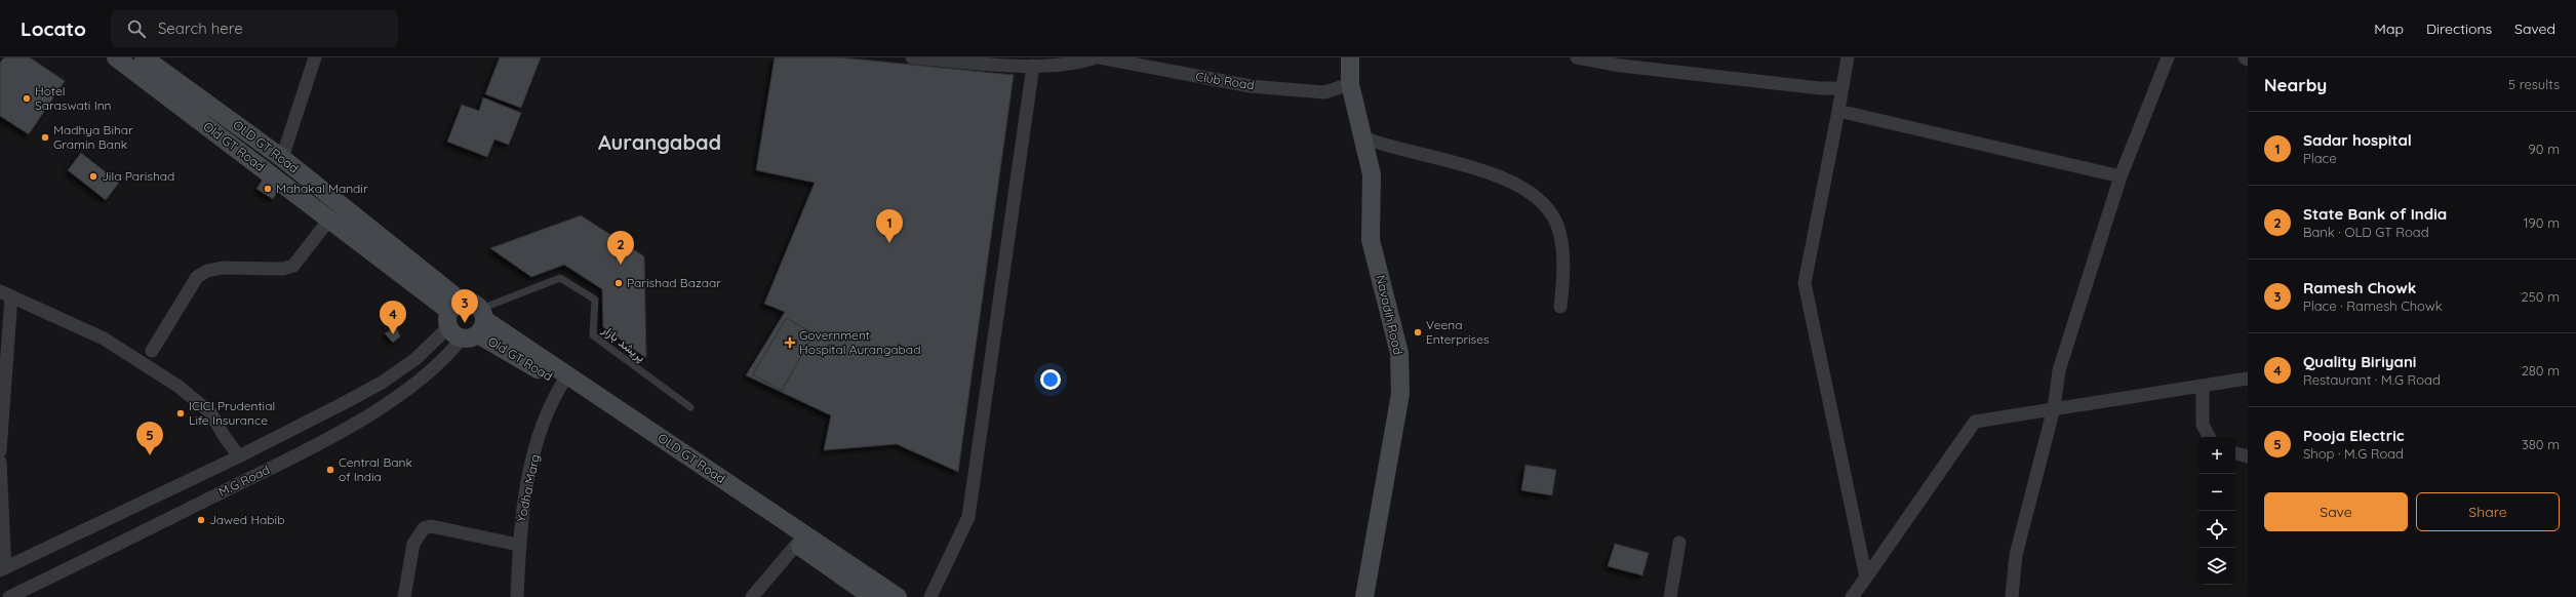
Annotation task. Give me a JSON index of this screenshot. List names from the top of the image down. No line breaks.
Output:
{"streets":{"main road":["Old GT Road","OLD GT Road","Navadih Road"],"street":["Club Road","M.G Road","Yodha Marg"],"lane":["پریشد بازار"]},"crossings":[["Club Road","Navadih Road"],["Old GT Road","OLD GT Road"],["Old GT Road","M.G Road"],["OLD GT Road","پریشد بازار"],["OLD GT Road","M.G Road"],["OLD GT Road","Yodha Marg"],["پریشد بازار","M.G Road"]],"districts":["Aurangabad"],"places":{"other":["Hotel Saraswati Inn","Madhya Bihar Gramin Bank","Jila Parishad","Mahakal Mandir","Parishad Bazaar","Veena Enterprises","ICICI Prudential Life Insurance","Central Bank of India","Jawed Habib"],"health":["Government Hospital Aurangabad"]},"page":{"header":"Locato","search":"Search here","nav":["Map","Directions","Saved"],"heading":["Nearby","5 results"],"list":[{"mark":"1","name":"Sadar hospital","note":"Place","value":"90 m"},{"mark":"2","name":"State Bank of India","note":"Bank · OLD GT Road","value":"190 m"},{"mark":"3","name":"Ramesh Chowk","note":"Place · Ramesh Chowk","value":"250 m"},{"mark":"4","name":"Quality Biriyani","note":"Restaurant · M.G Road","value":"280 m"},{"mark":"5","name":"Pooja Electric","note":"Shop · M.G Road","value":"380 m"}],"pins":["1","2","3","4","5"],"map_buttons":["+","−"],"buttons":["Save","Share"]}}
